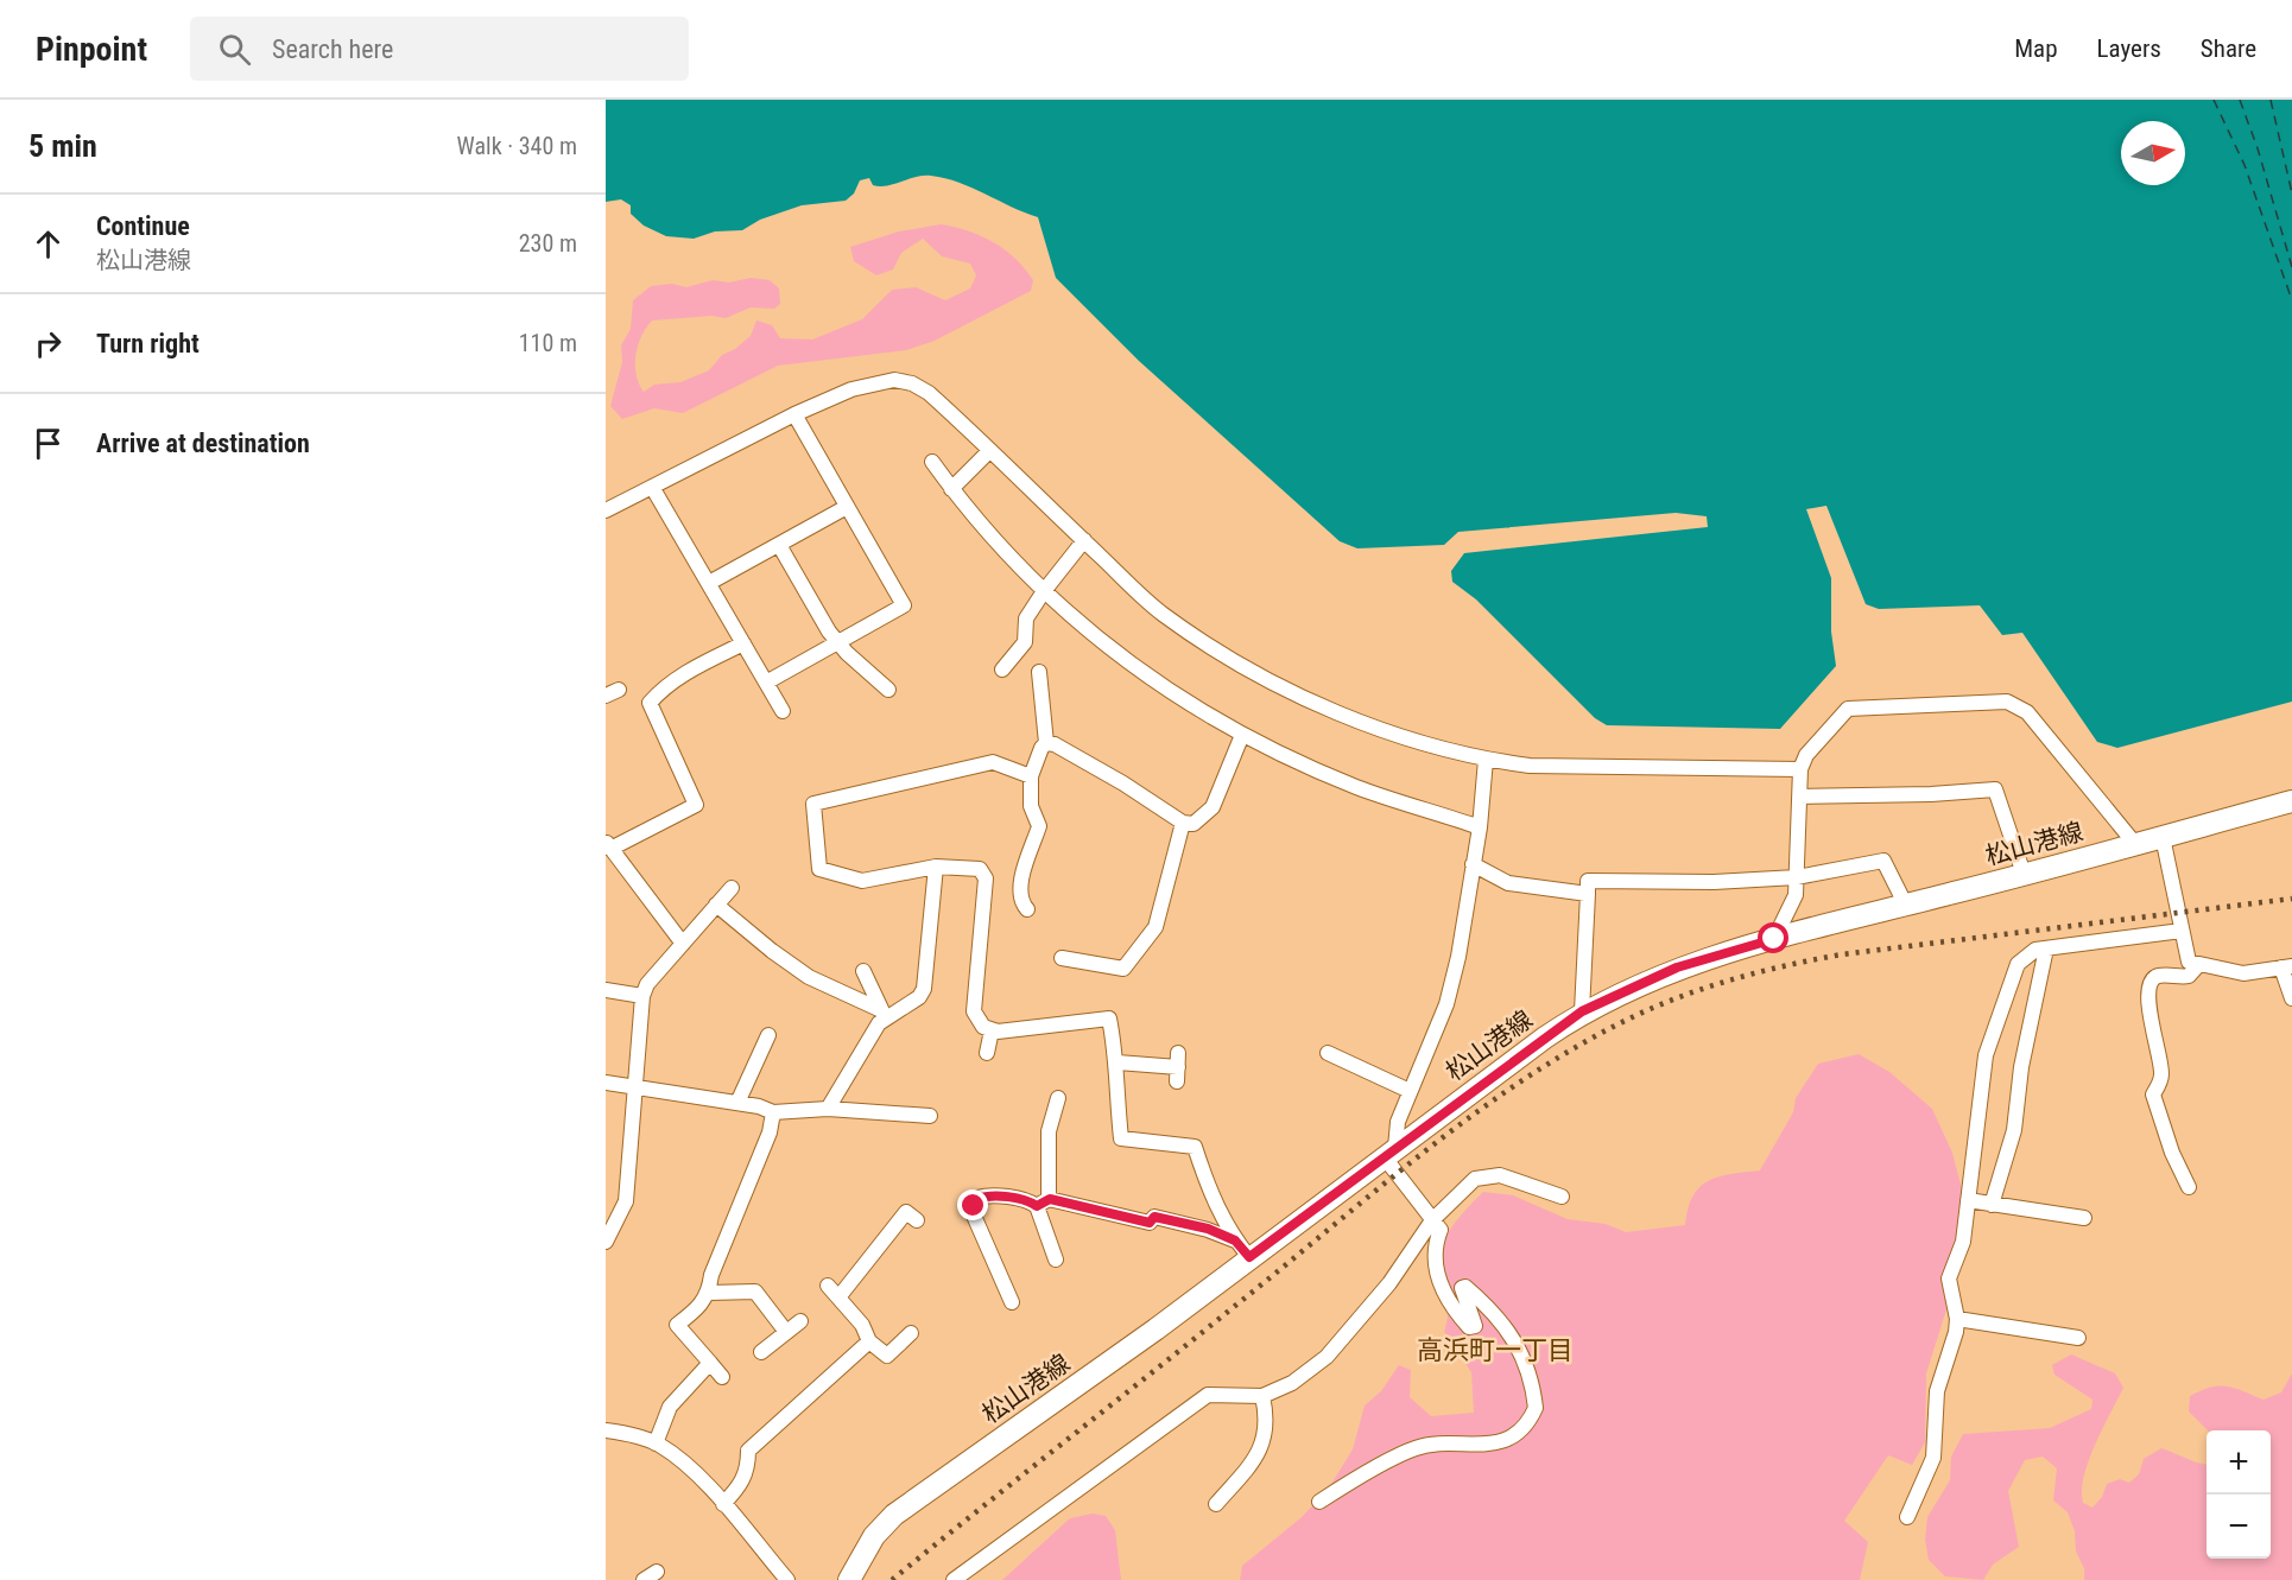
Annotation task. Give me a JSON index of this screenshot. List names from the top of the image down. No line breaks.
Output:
{"streets":{"main road":["松山港線"]},"districts":["高浜町一丁目"],"north":"right","page":{"header":"Pinpoint","search":"Search here","nav":["Map","Layers","Share"],"heading":["5 min","Walk · 340 m"],"list":[["Continue","松山港線","230 m"],["Turn right","110 m"],"Arrive at destination"],"map_buttons":["+","−"]}}
